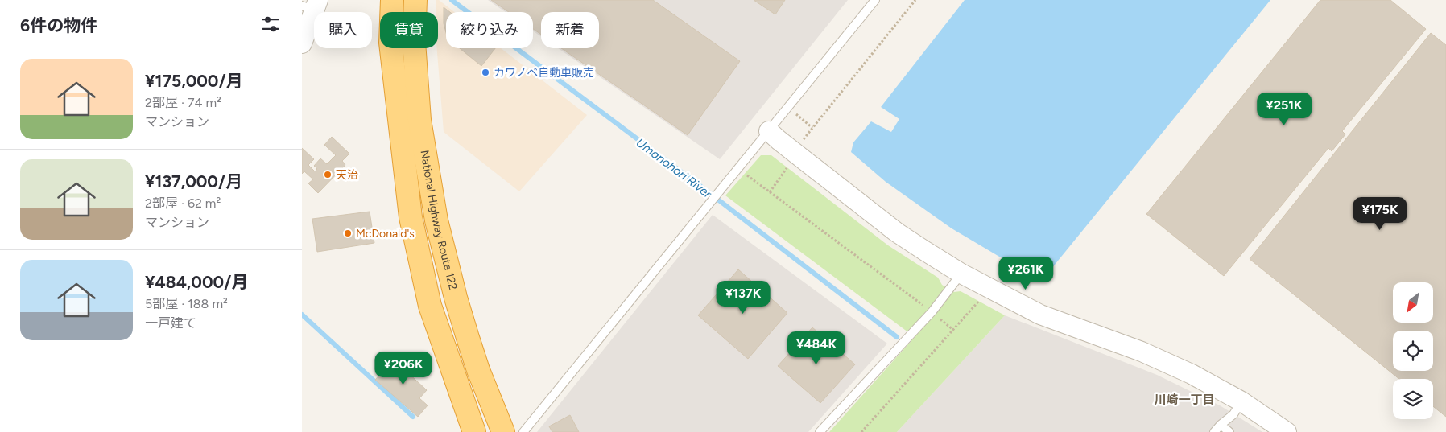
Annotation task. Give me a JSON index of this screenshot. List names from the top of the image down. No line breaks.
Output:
{"streets":{"highway":["National Highway Route 122"]},"districts":["川崎一丁目"],"water":["Umanohori River"],"places":["カワノベ自動車販売","天治","McDonald's"],"north":"bottom left","page":{"heading":"6件の物件","chip":["購入","賃貸","絞り込み","新着"],"list":[{"name":"¥175,000/月","note":"2部屋 · 74 m² · マンション"},{"name":"¥137,000/月","note":"2部屋 · 62 m² · マンション"},{"name":"¥484,000/月","note":"5部屋 · 188 m² · 一戸建て"}],"price":["¥251K","¥175K","¥261K","¥137K","¥484K","¥206K"]}}
